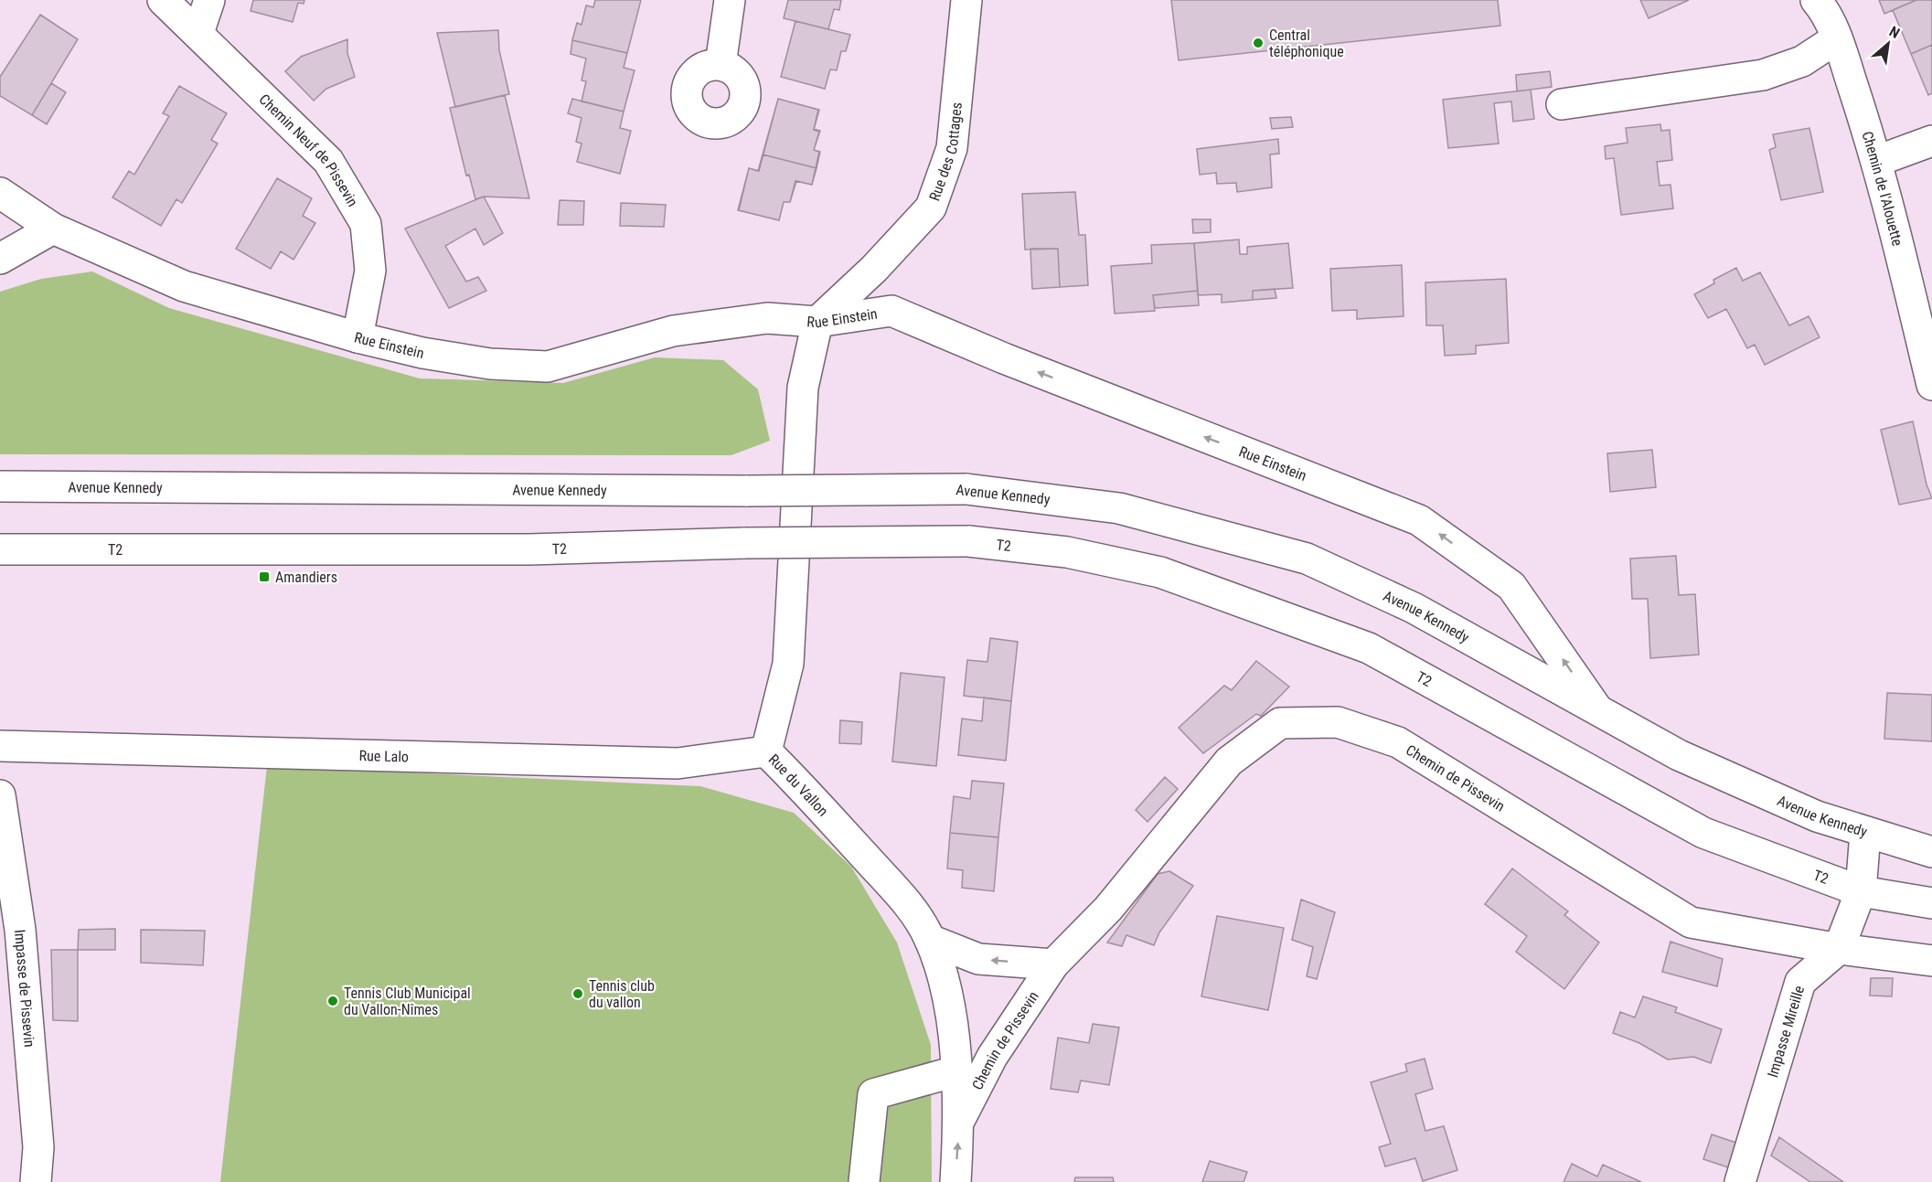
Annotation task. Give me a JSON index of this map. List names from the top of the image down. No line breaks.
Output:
{"streets":{"street":["Chemin Neuf de Pissevin","Rue des Cottages","Chemin de l'Alouette","Rue Einstein","Avenue Kennedy","T2","Rue Lalo","Chemin de Pissevin","Rue du Vallon","Impasse de Pissevin","Impasse Mireille"]},"crossings":[["Chemin Neuf de Pissevin","Rue Einstein"],["Rue des Cottages","Rue Einstein"],["Rue des Cottages","Rue du Vallon"],["Rue Einstein","Avenue Kennedy"],["Rue Einstein","Rue du Vallon"],["Avenue Kennedy","Impasse Mireille"],["T2","Impasse Mireille"],["Rue Lalo","Rue du Vallon"],["Chemin de Pissevin","Rue du Vallon"],["Chemin de Pissevin","Impasse Mireille"]],"one_way":["Rue Einstein"],"places":{"other":["Central téléphonique","Tennis club du vallon","Tennis Club Municipal du Vallon-Nîmes"],"transit":["Amandiers"]},"north":"top right"}
